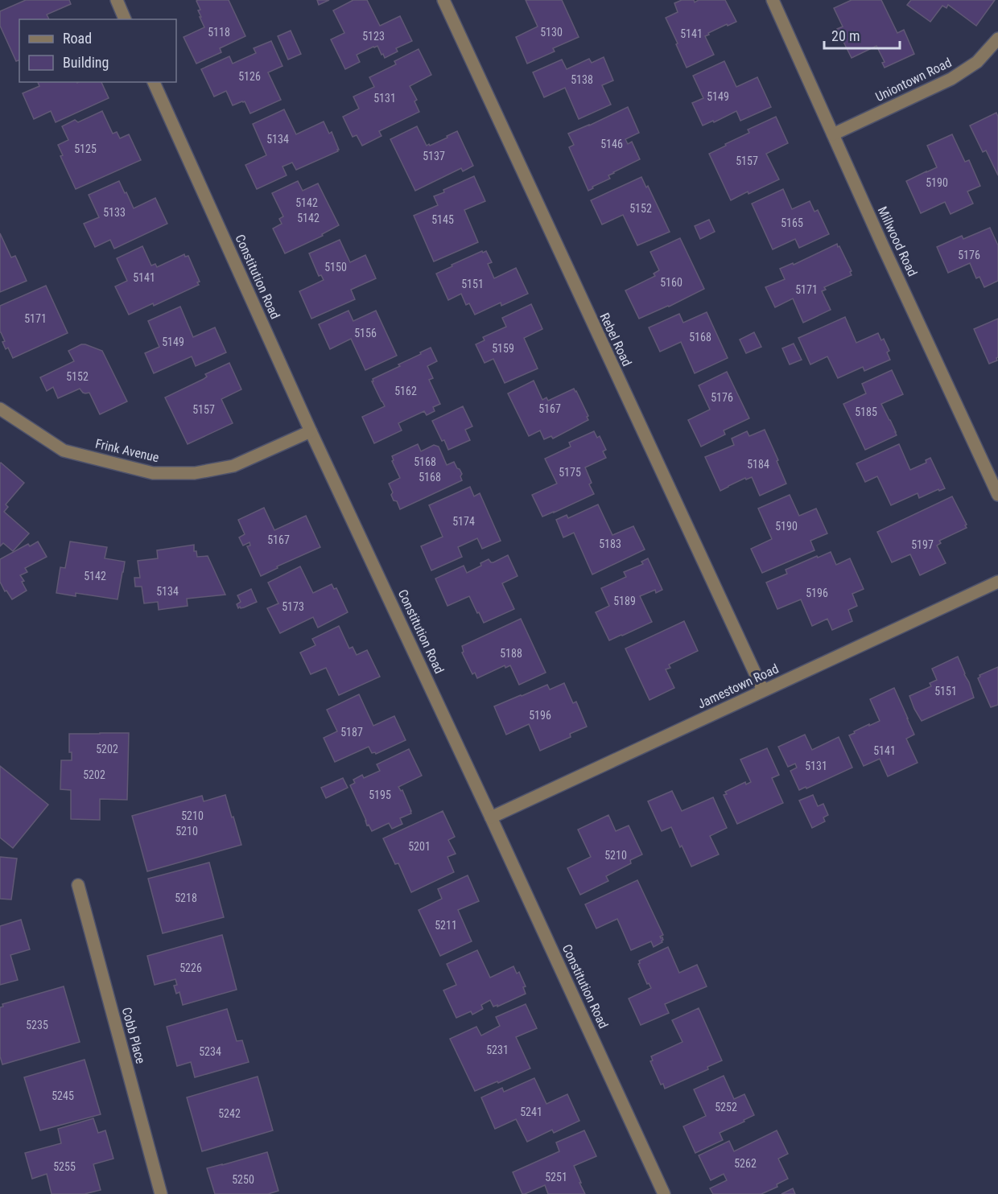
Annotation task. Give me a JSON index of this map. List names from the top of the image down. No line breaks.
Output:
{"streets":{"street":["Uniontown Road","Millwood Road","Constitution Road","Rebel Road","Frink Avenue","Jamestown Road","Cobb Place"]},"crossings":[["Uniontown Road","Millwood Road"],["Constitution Road","Frink Avenue"],["Constitution Road","Jamestown Road"],["Rebel Road","Jamestown Road"]],"house_numbers":["5118","5130","5141","5123","5126","5138","5149","5131","5134","5146","5125","5137","5157","5190","5142","5152","5133","5142","5145","5165","5176","5150","5141","5160","5151","5171","5171","5156","5168","5149","5159","5152","5162","5176","5167","5157","5185","5168","5184","5175","5168","5174","5190","5167","5183","5197","5142","5134","5196","5189","5173","5188","5151","5196","5187","5202","5141","5131","5202","5195","5210","5210","5201","5210","5218","5211","5226","5235","5231","5234","5245","5252","5241","5242","5262","5255","5251","5250"],"legend":["Road","Building"],"scale_bar":"20 m"}
